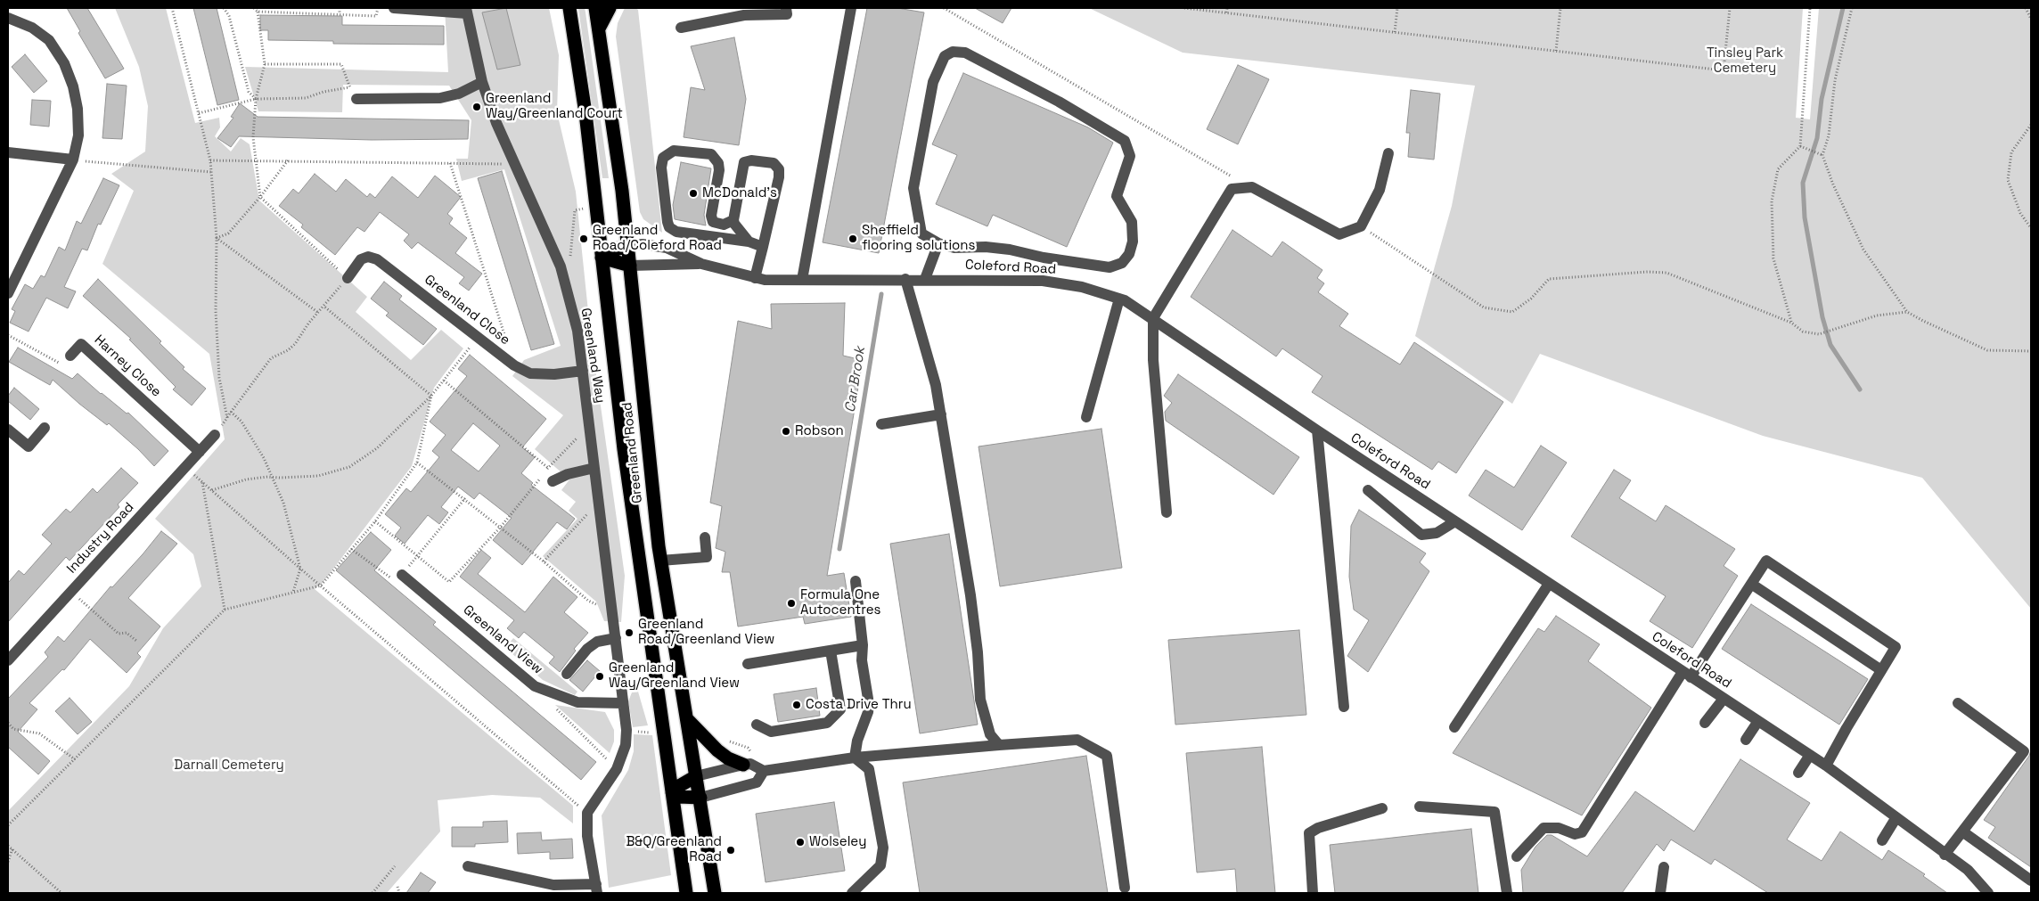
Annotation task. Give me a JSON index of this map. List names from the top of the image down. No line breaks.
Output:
{"streets":{"highway":["Greenland Road"],"street":["Coleford Road","Greenland Close","Greenland Way","Harney Close","Industry Road","Greenland View"]},"crossings":[["Coleford Road","Greenland Road"],["Greenland Close","Greenland Way"],["Greenland Way","Greenland View"],["Harney Close","Industry Road"]],"water":["Car Brook"],"parks":["Tinsley Park Cemetery","Darnall Cemetery"],"places":["Greenland Way/Greenland Court","McDonald's","Greenland Road/Coleford Road","Sheffield flooring solutions","Robson","Formula One Autocentres","Greenland Road/Greenland View","Greenland Way/Greenland View","Costa Drive Thru","Wolseley","B&Q/Greenland Road"]}
